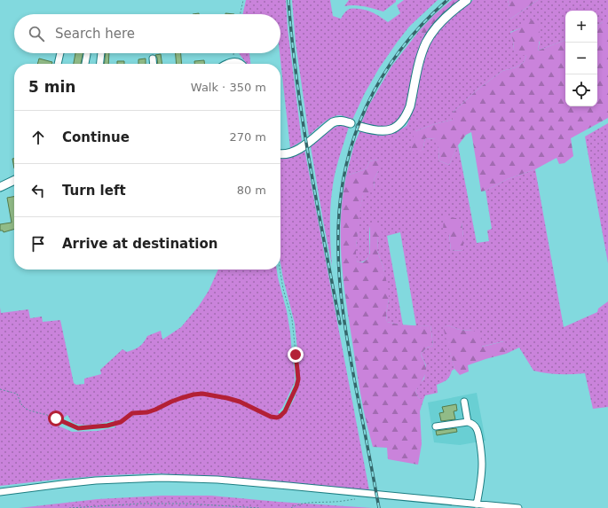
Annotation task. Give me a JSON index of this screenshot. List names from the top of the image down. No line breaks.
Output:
{"page":{"map_buttons":["+","−"],"search":"Search here","heading":["5 min","Walk · 350 m"],"list":[["Continue","270 m"],["Turn left","80 m"],"Arrive at destination"]}}
